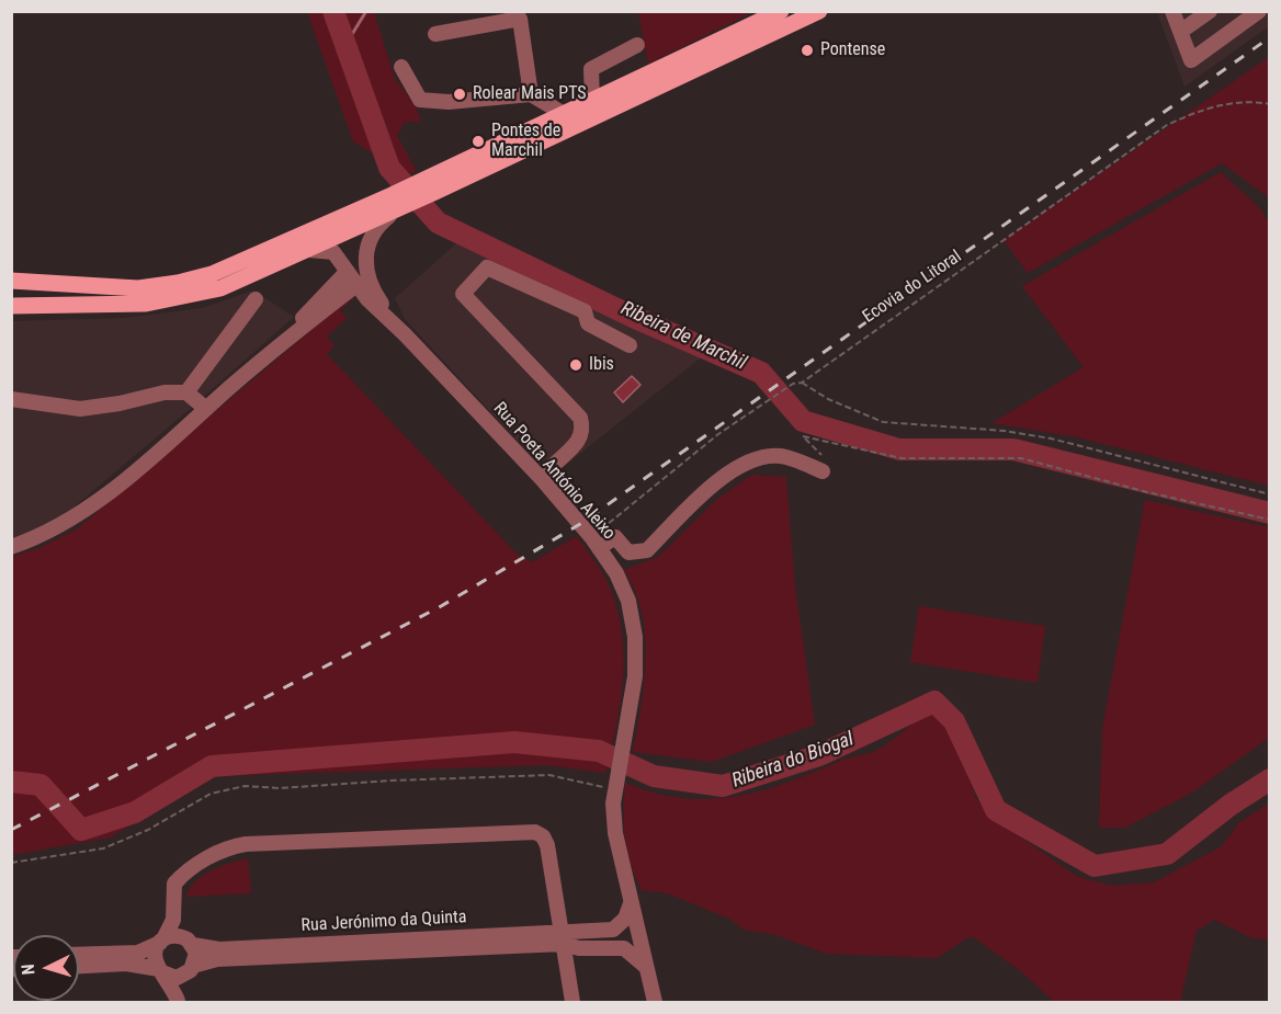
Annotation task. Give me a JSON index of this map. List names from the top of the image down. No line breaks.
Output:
{"streets":{"street":["Rua Poeta António Aleixo","Rua Jerónimo da Quinta"],"path":["Ecovia do Litoral"]},"crossings":[["Ecovia do Litoral","Rua Poeta António Aleixo"],["Rua Poeta António Aleixo","Rua Jerónimo da Quinta"]],"water":["Ribeira de Marchil","Ribeira do Biogal"],"places":["Pontense","Rolear Mais PTS","Pontes de Marchil","Ibis"],"north":"left"}
